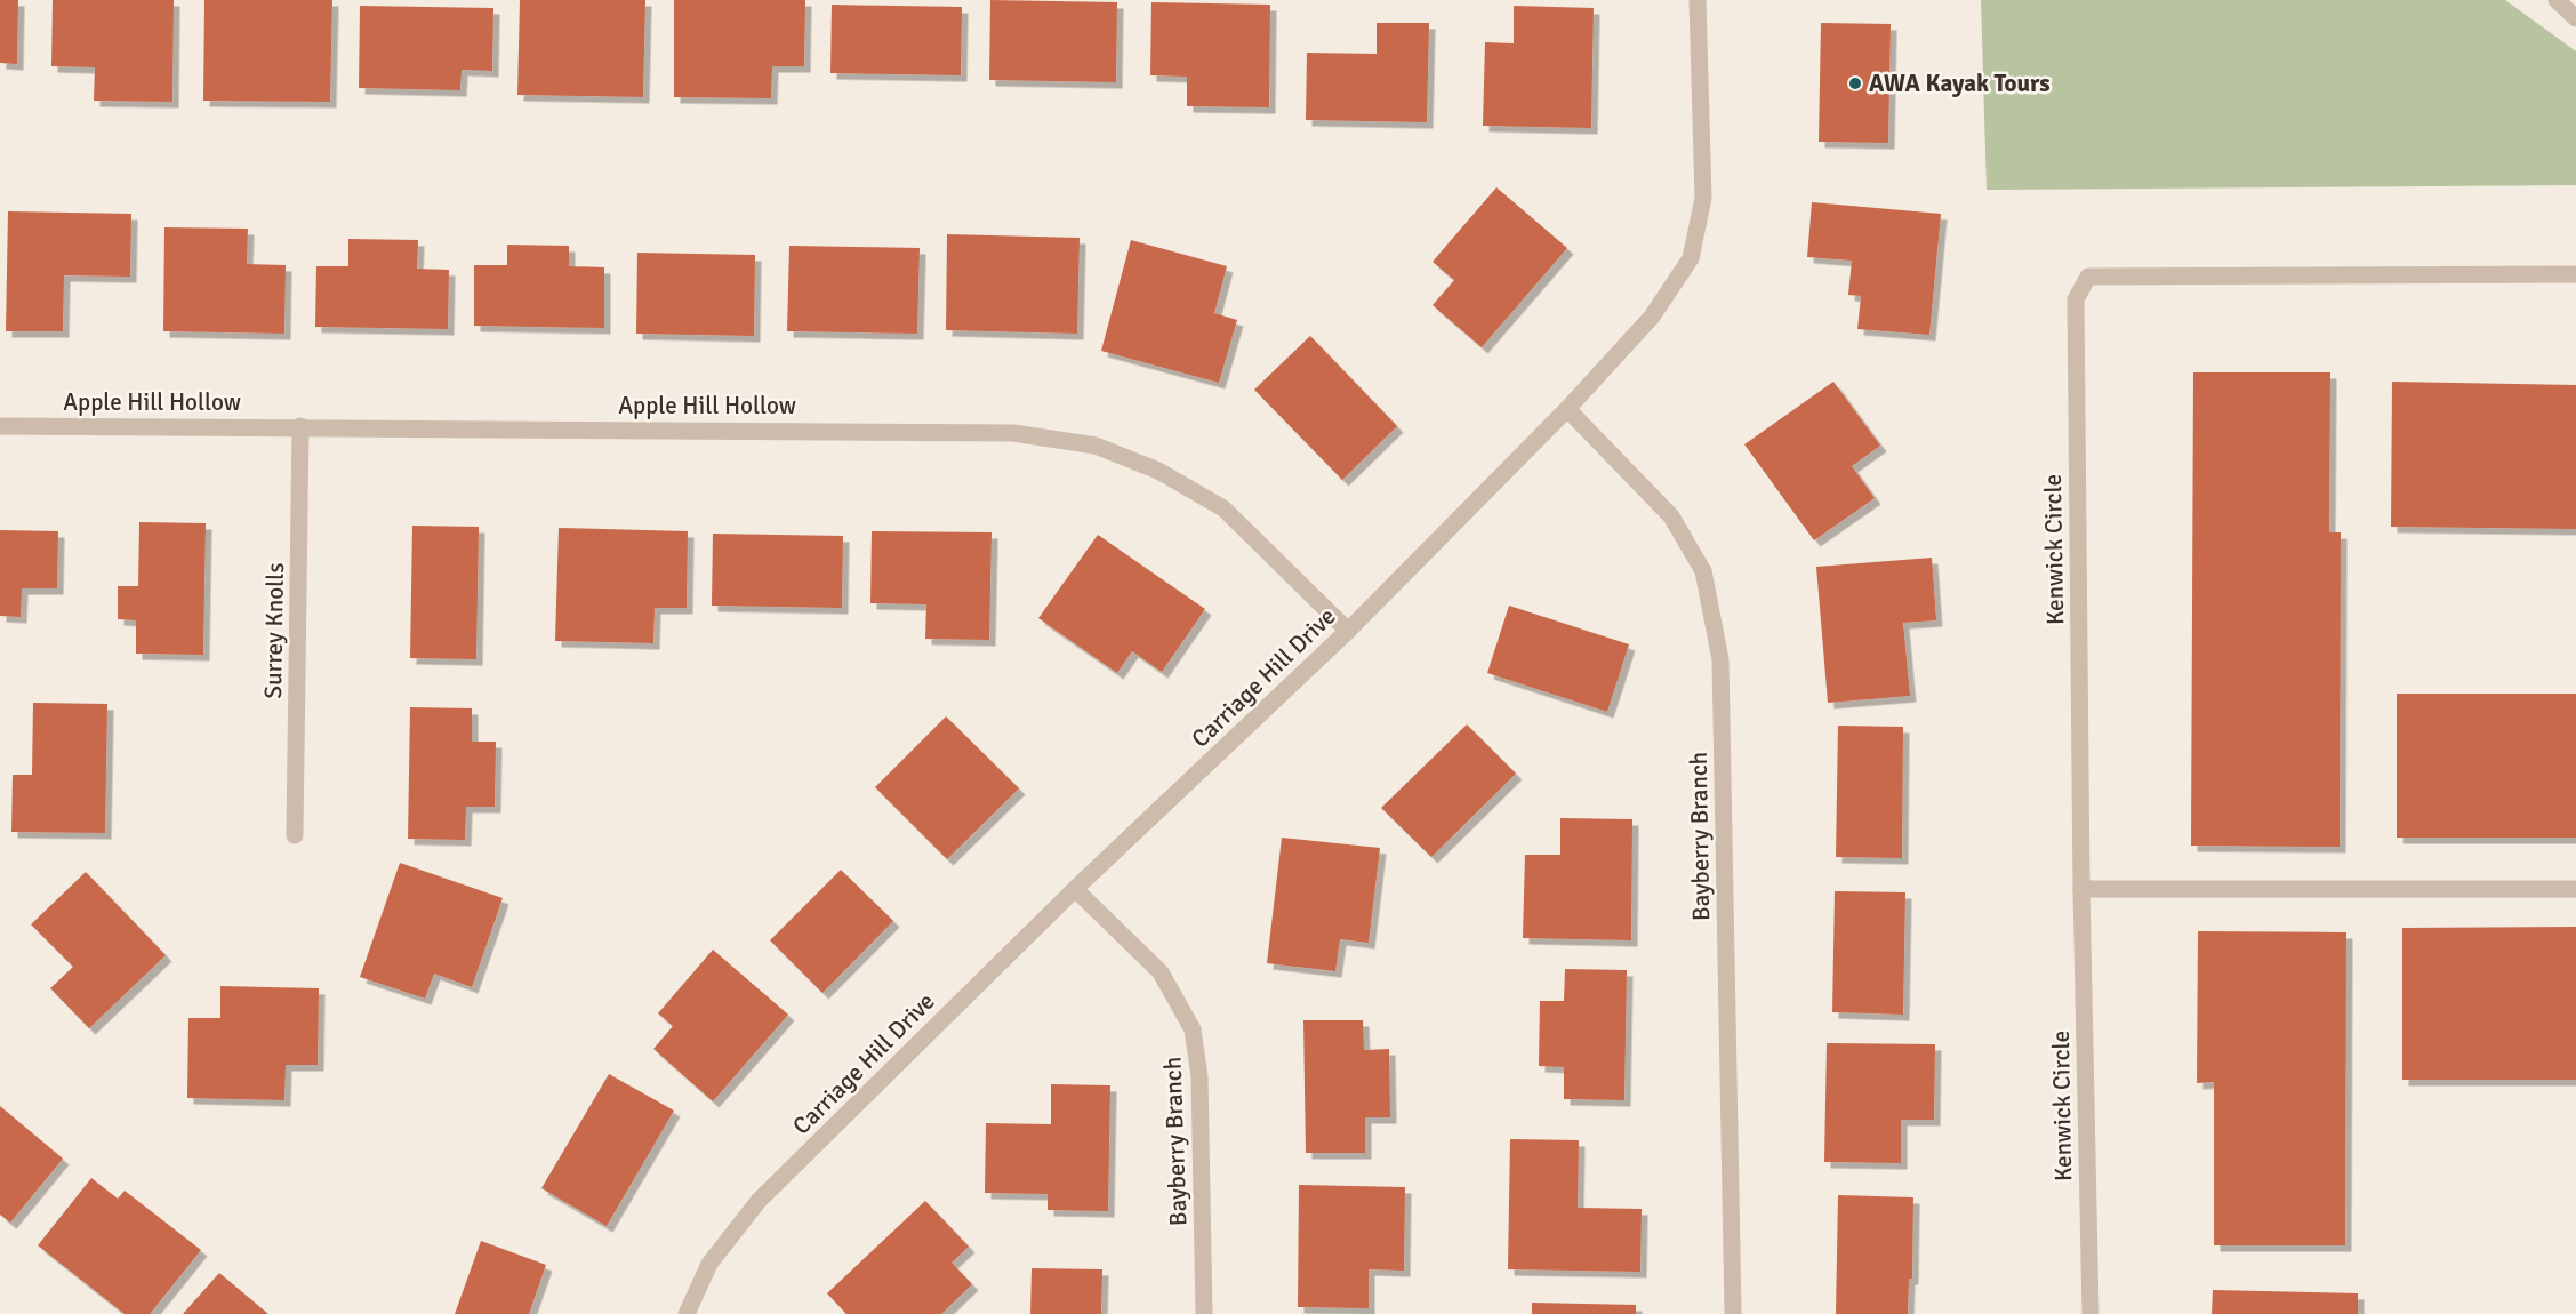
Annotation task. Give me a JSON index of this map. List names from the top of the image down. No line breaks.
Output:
{"streets":{"street":["Apple Hill Hollow","Kenwick Circle","Surrey Knolls","Carriage Hill Drive","Bayberry Branch"]},"crossings":[["Apple Hill Hollow","Surrey Knolls"],["Apple Hill Hollow","Carriage Hill Drive"],["Carriage Hill Drive","Bayberry Branch"]],"places":["AWA Kayak Tours"]}
